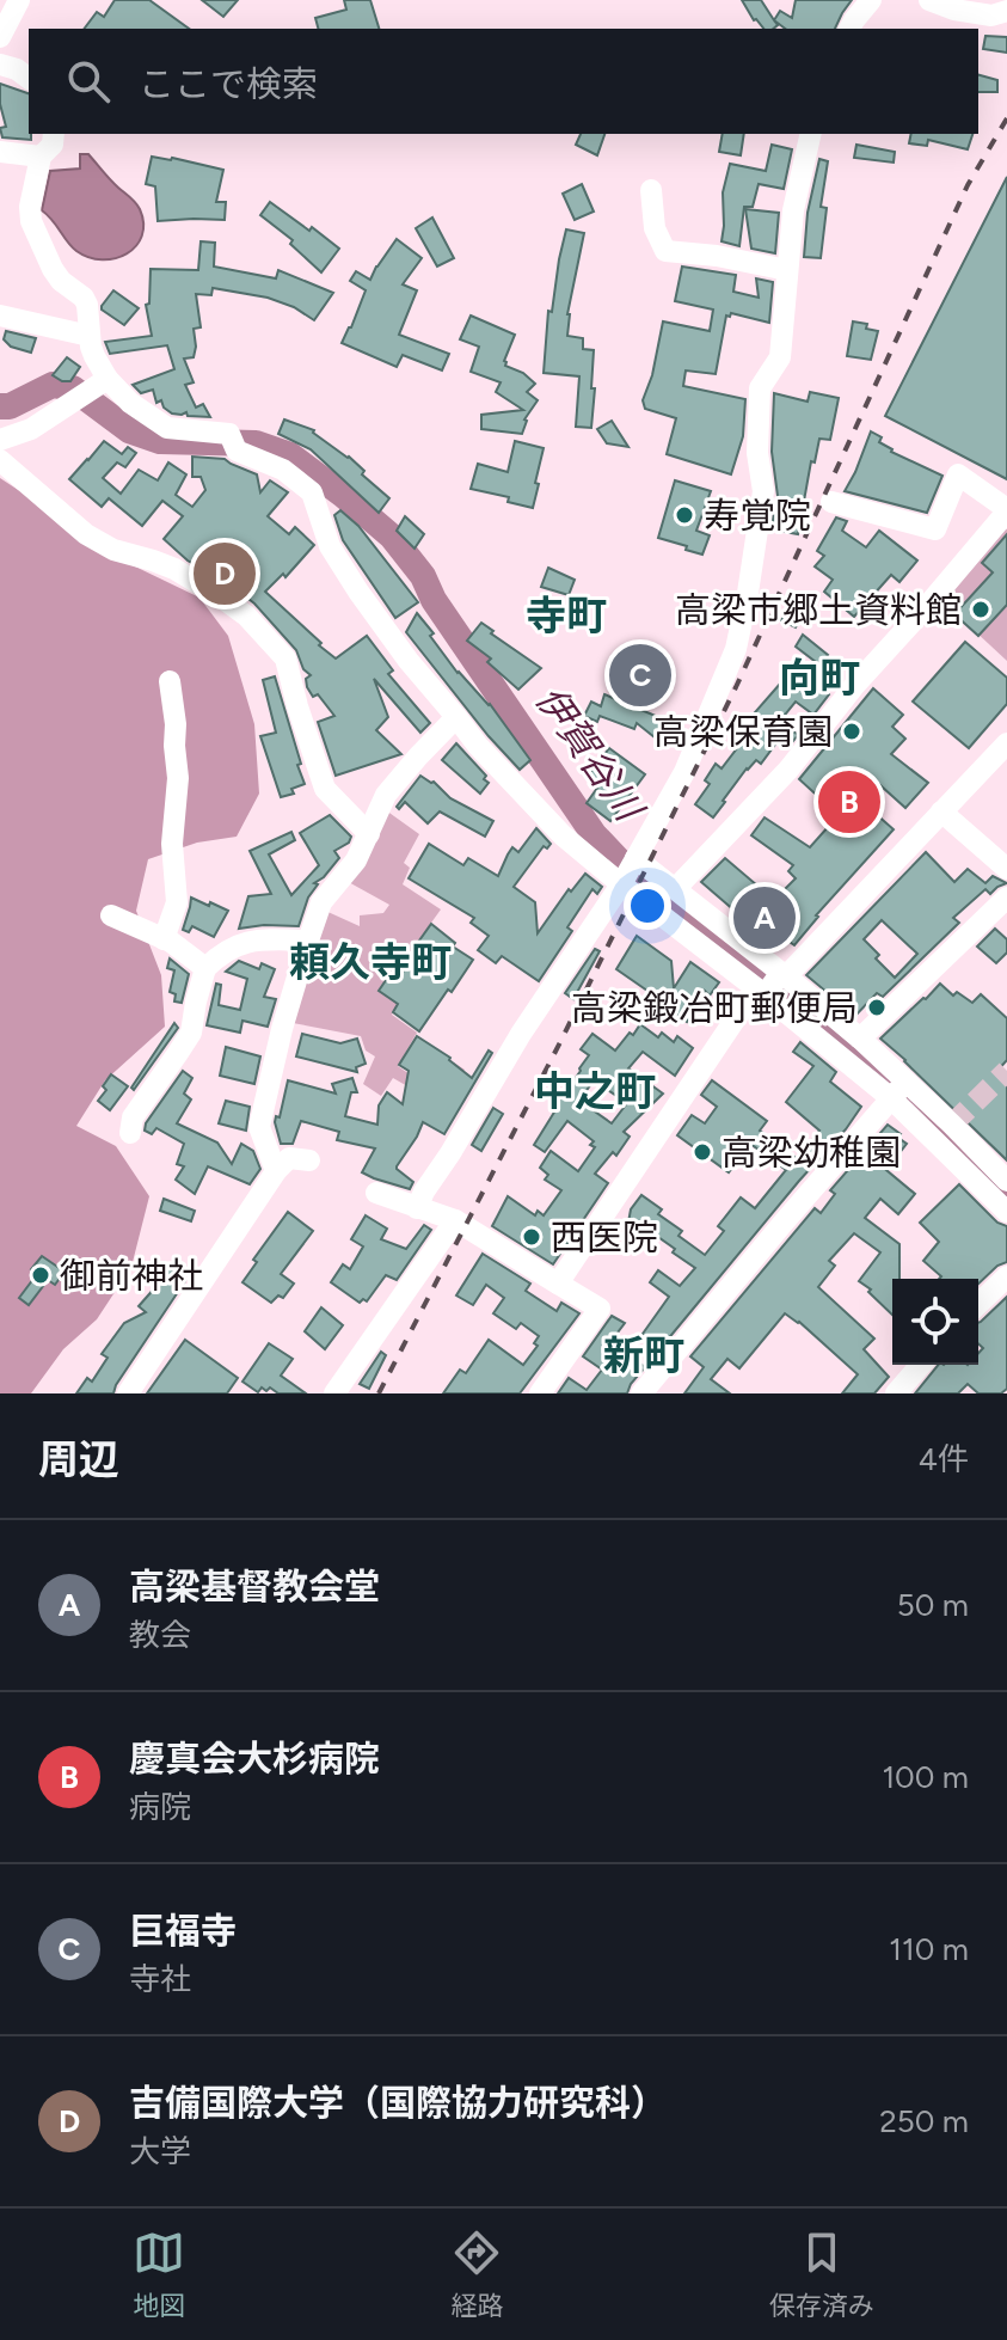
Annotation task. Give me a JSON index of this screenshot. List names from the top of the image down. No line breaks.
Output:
{"districts":["寺町","向町","頼久寺町","中之町","新町"],"water":["伊賀谷川"],"places":["寿覚院","高梁市郷土資料館","高梁保育園","高梁鍛冶町郵便局","高梁幼稚園","西医院","御前神社"],"page":{"search":"ここで検索","pins":["D","C","B","A"],"heading":["周辺","4件"],"list":[{"mark":"A","name":"高梁基督教会堂","note":"教会","value":"50 m"},{"mark":"B","name":"慶真会大杉病院","note":"病院","value":"100 m"},{"mark":"C","name":"巨福寺","note":"寺社","value":"110 m"},{"mark":"D","name":"吉備国際大学（国際協力研究科）","note":"大学","value":"250 m"}],"nav":["地図","経路","保存済み"]}}
